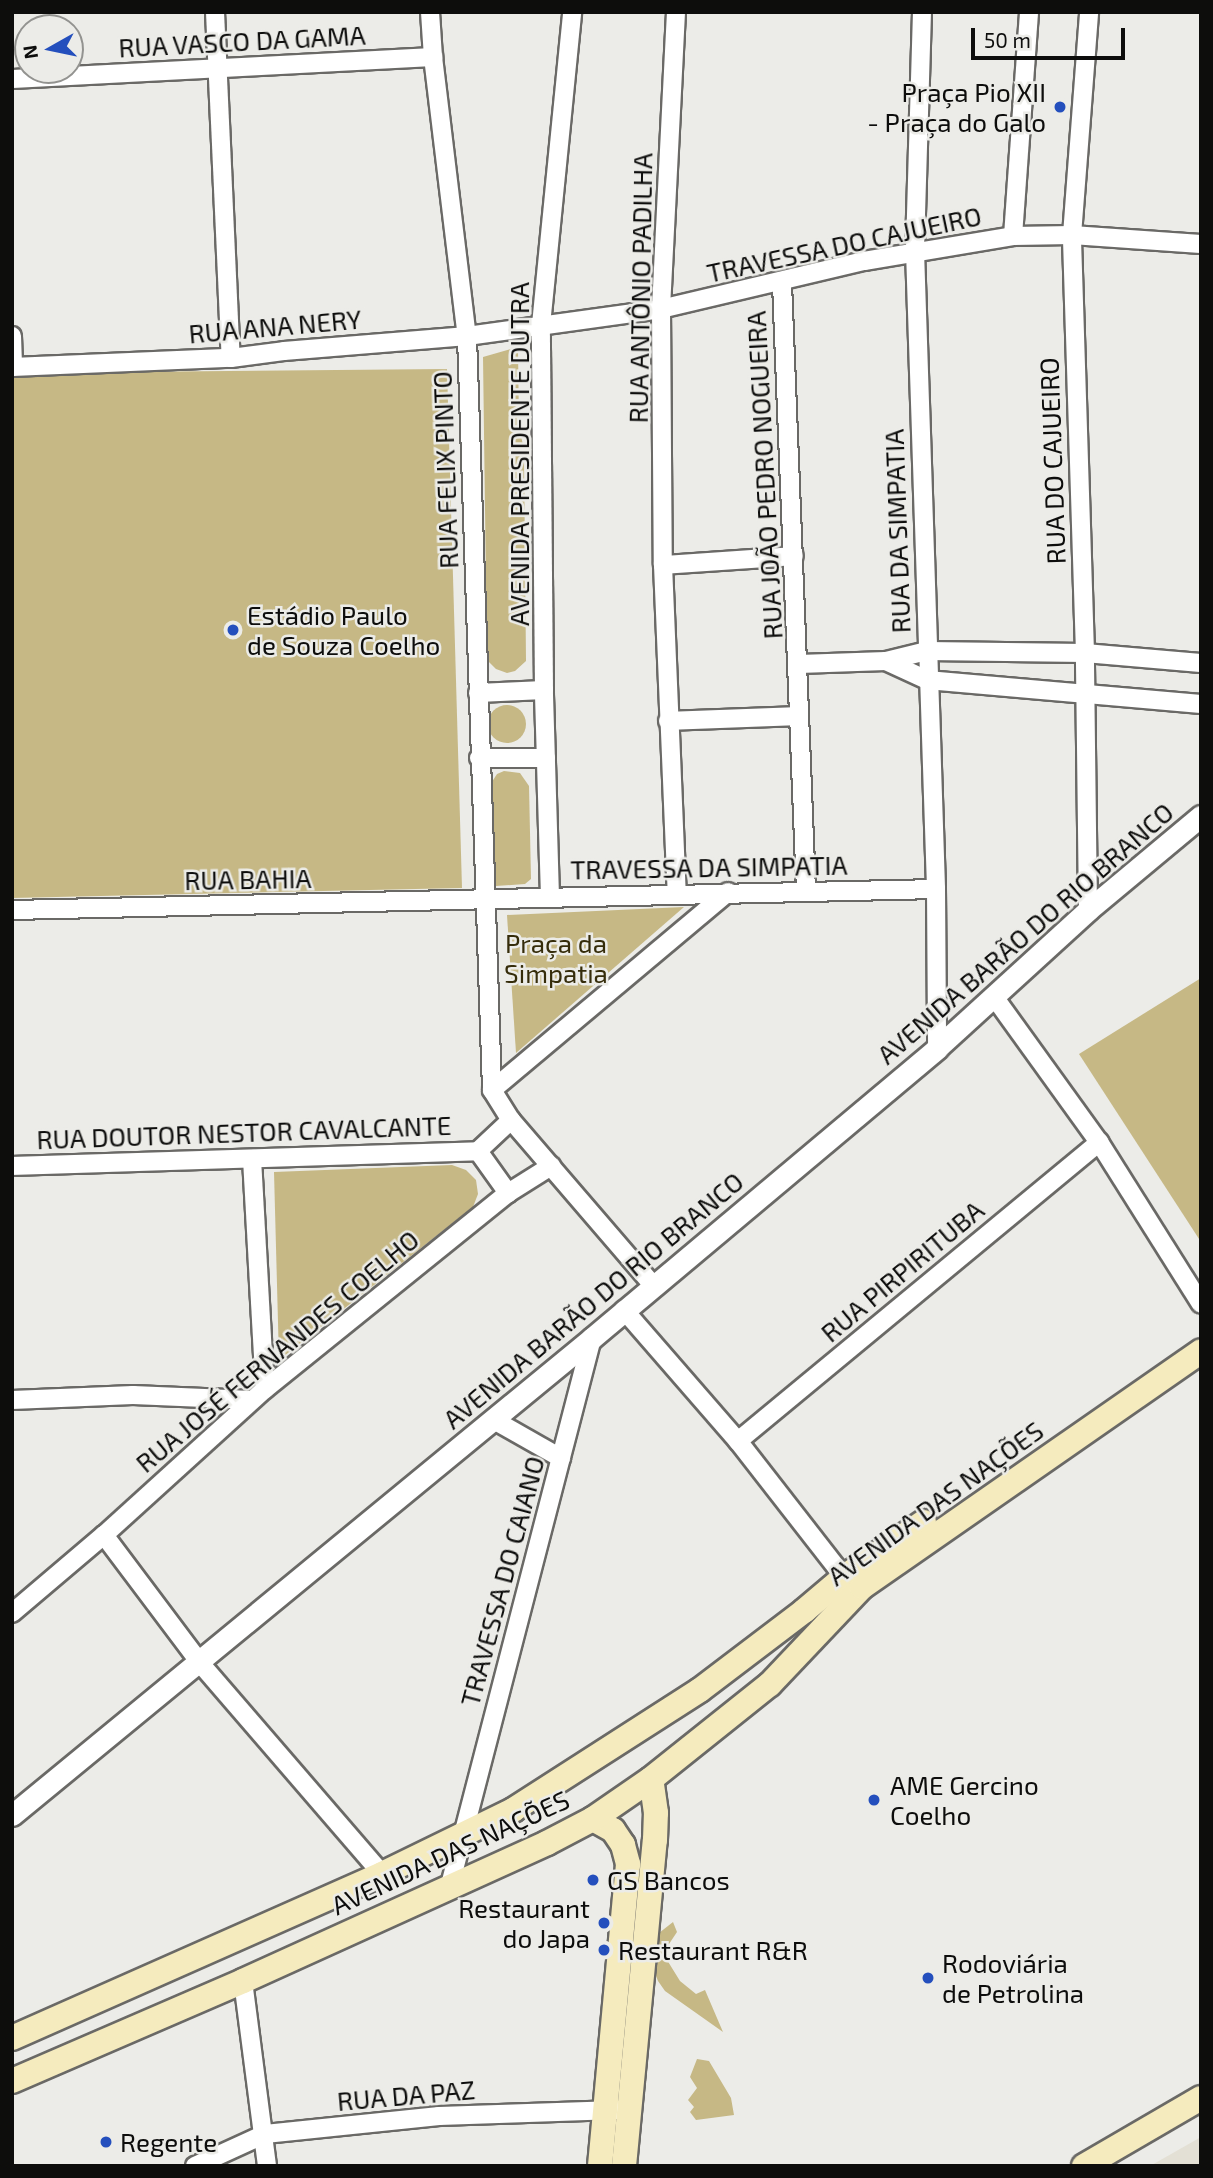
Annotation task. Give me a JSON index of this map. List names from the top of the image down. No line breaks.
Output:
{"streets":{"main road":["AVENIDA DAS NAÇÕES"],"street":["RUA VASCO DA GAMA","TRAVESSA DO CAJUEIRO","RUA ANTÔNIO PADILHA","RUA ANA NERY","AVENIDA PRESIDENTE DUTRA","RUA DO CAJUEIRO","RUA FELIX PINTO","RUA JOÃO PEDRO NOGUEIRA","RUA DA SIMPATIA","TRAVESSA DA SIMPATIA","RUA BAHIA","AVENIDA BARÃO DO RIO BRANCO","RUA DOUTOR NESTOR CAVALCANTE","RUA PIRPIRITUBA","RUA JOSÉ FERNANDES COELHO","TRAVESSA DO CAIANO","RUA DA PAZ"]},"crossings":[["RUA VASCO DA GAMA","RUA FELIX PINTO"],["TRAVESSA DO CAJUEIRO","RUA ANTÔNIO PADILHA"],["TRAVESSA DO CAJUEIRO","RUA ANA NERY"],["TRAVESSA DO CAJUEIRO","AVENIDA PRESIDENTE DUTRA"],["TRAVESSA DO CAJUEIRO","RUA DO CAJUEIRO"],["TRAVESSA DO CAJUEIRO","RUA JOÃO PEDRO NOGUEIRA"],["TRAVESSA DO CAJUEIRO","RUA DA SIMPATIA"],["RUA ANTÔNIO PADILHA","TRAVESSA DA SIMPATIA"],["RUA ANA NERY","AVENIDA PRESIDENTE DUTRA"],["RUA ANA NERY","RUA FELIX PINTO"],["AVENIDA PRESIDENTE DUTRA","TRAVESSA DA SIMPATIA"],["RUA DO CAJUEIRO","RUA JOÃO PEDRO NOGUEIRA"],["RUA DO CAJUEIRO","AVENIDA BARÃO DO RIO BRANCO"],["RUA FELIX PINTO","TRAVESSA DA SIMPATIA"],["RUA FELIX PINTO","RUA BAHIA"],["RUA FELIX PINTO","AVENIDA BARÃO DO RIO BRANCO"],["RUA FELIX PINTO","RUA JOSÉ FERNANDES COELHO"],["RUA JOÃO PEDRO NOGUEIRA","RUA DA SIMPATIA"],["RUA JOÃO PEDRO NOGUEIRA","TRAVESSA DA SIMPATIA"],["RUA DA SIMPATIA","TRAVESSA DA SIMPATIA"],["RUA DA SIMPATIA","AVENIDA BARÃO DO RIO BRANCO"],["TRAVESSA DA SIMPATIA","RUA BAHIA"],["AVENIDA BARÃO DO RIO BRANCO","TRAVESSA DO CAIANO"],["AVENIDA DAS NAÇÕES","TRAVESSA DO CAIANO"]],"parks":["Praça da Simpatia"],"places":["Praça Pio XII - Praça do Galo","Estádio Paulo de Souza Coelho","AME Gercino Coelho","GS Bancos","Restaurant do Japa","Restaurant R&R","Rodoviária de Petrolina","Regente"],"scale_bar":"50 m","north":"left"}
